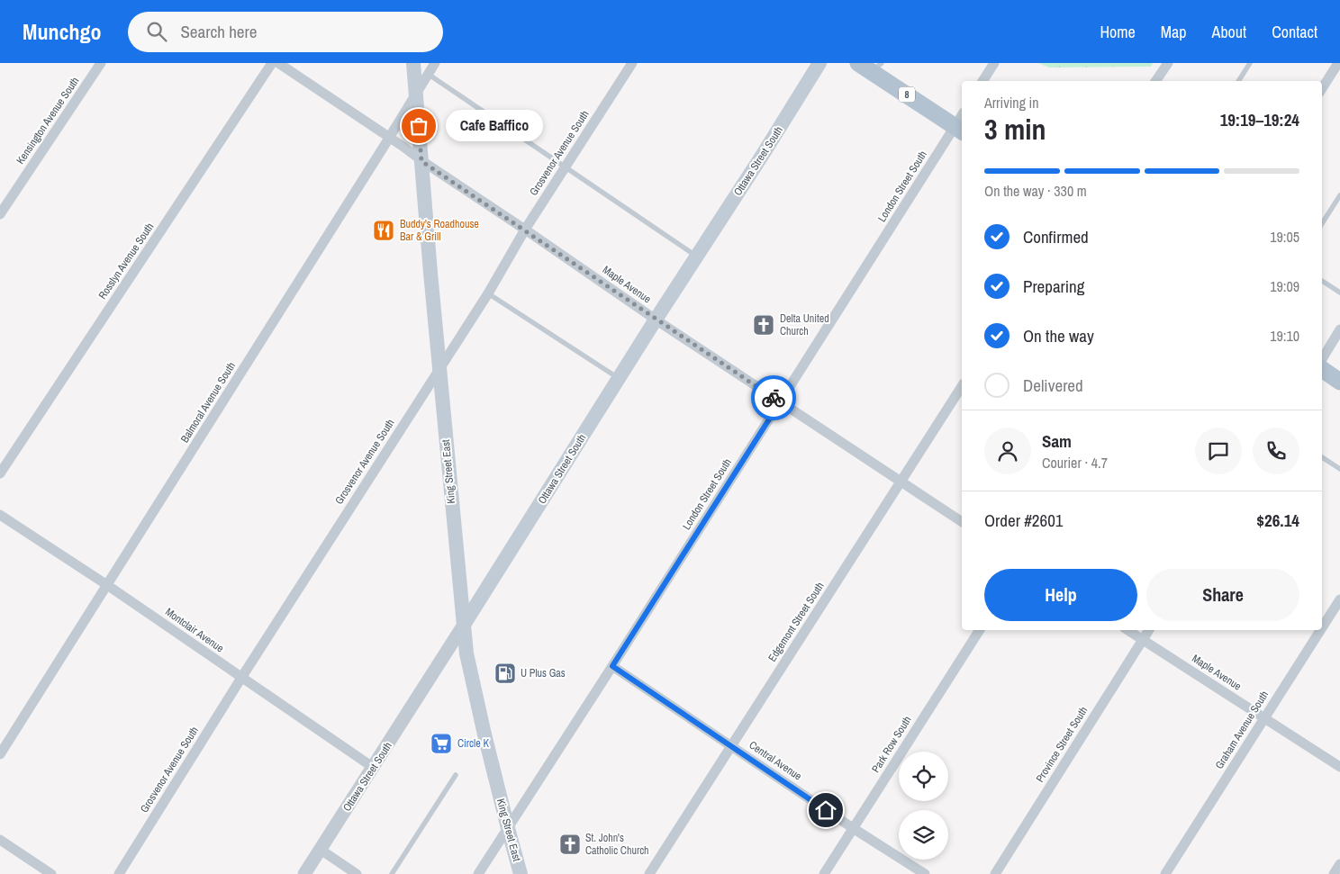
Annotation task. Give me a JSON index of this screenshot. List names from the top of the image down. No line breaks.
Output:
{"streets":{"main road":["8","Ottawa Street South","King Street East"],"street":["Kensington Avenue South","Grosvenor Avenue South","London Street South","Rosslyn Avenue South","Maple Avenue","Balmoral Avenue South","Edgemont Street South","Montclair Avenue","Graham Avenue South","Park Row South","Province Street South","Central Avenue"]},"crossings":[["8","London Street South"],["Grosvenor Avenue South","Maple Avenue"],["Grosvenor Avenue South","King Street East"],["Grosvenor Avenue South","Montclair Avenue"],["Ottawa Street South","Maple Avenue"],["Ottawa Street South","King Street East"],["Ottawa Street South","Montclair Avenue"],["London Street South","Maple Avenue"],["London Street South","King Street East"],["London Street South","Central Avenue"],["Maple Avenue","Balmoral Avenue South"],["Maple Avenue","King Street East"],["Maple Avenue","Edgemont Street South"],["Maple Avenue","Graham Avenue South"],["Maple Avenue","Province Street South"],["Balmoral Avenue South","King Street East"],["Balmoral Avenue South","Montclair Avenue"],["Edgemont Street South","Central Avenue"],["Park Row South","Central Avenue"]],"places":{"other":["Cafe Baffico"],"restaurant":["Buddy's Roadhouse Bar & Grill"],"church":["Delta United Church","St. John's Catholic Church"],"fuel station":["U Plus Gas"],"supermarket":["Circle K"]},"page":{"header":"Munchgo","search":"Search here","nav":["Home","Map","About","Contact"],"heading":["3 min","Arriving in","19:19–19:24"],"panel":["Sam","Courier · 4.7","Order #2601","$26.14"],"bubble":"Cafe Baffico","bar":"On the way · 330 m","list":[["Confirmed","19:05"],["Preparing","19:09"],["On the way","19:10"],"Delivered"],"buttons":["Help","Share"]}}
